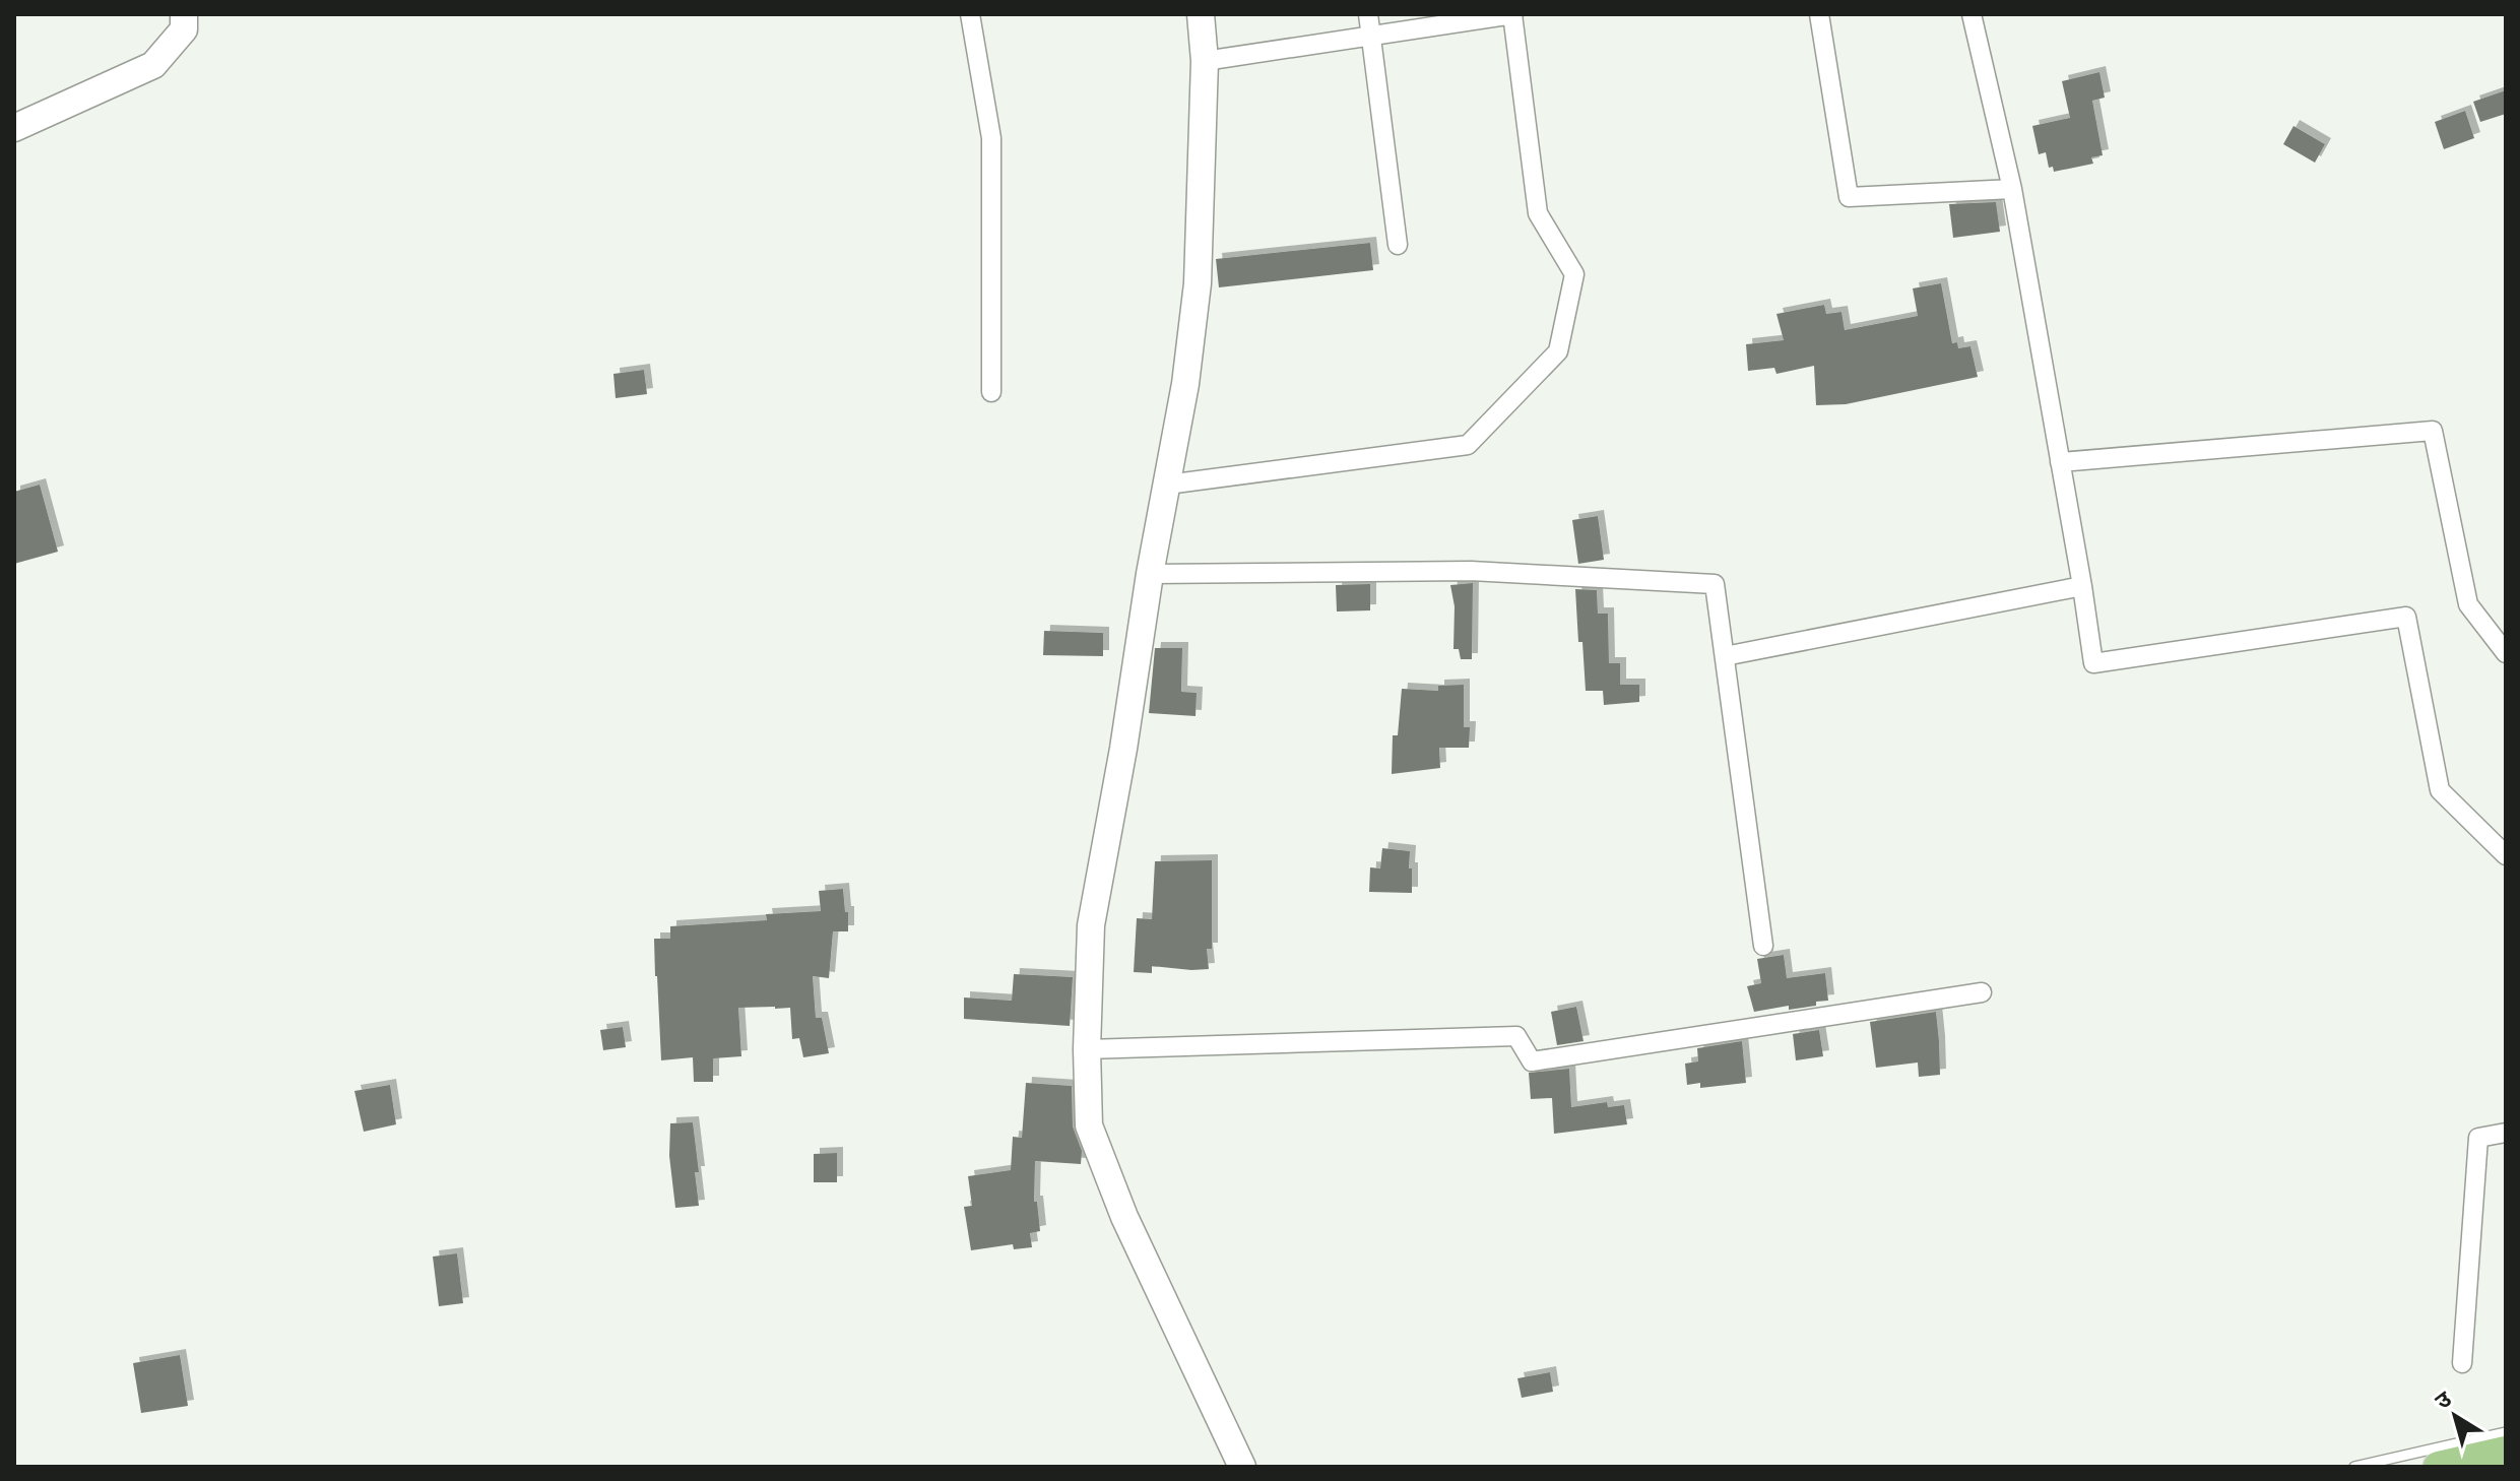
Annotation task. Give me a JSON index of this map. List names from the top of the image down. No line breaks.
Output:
{"north":"top left"}
